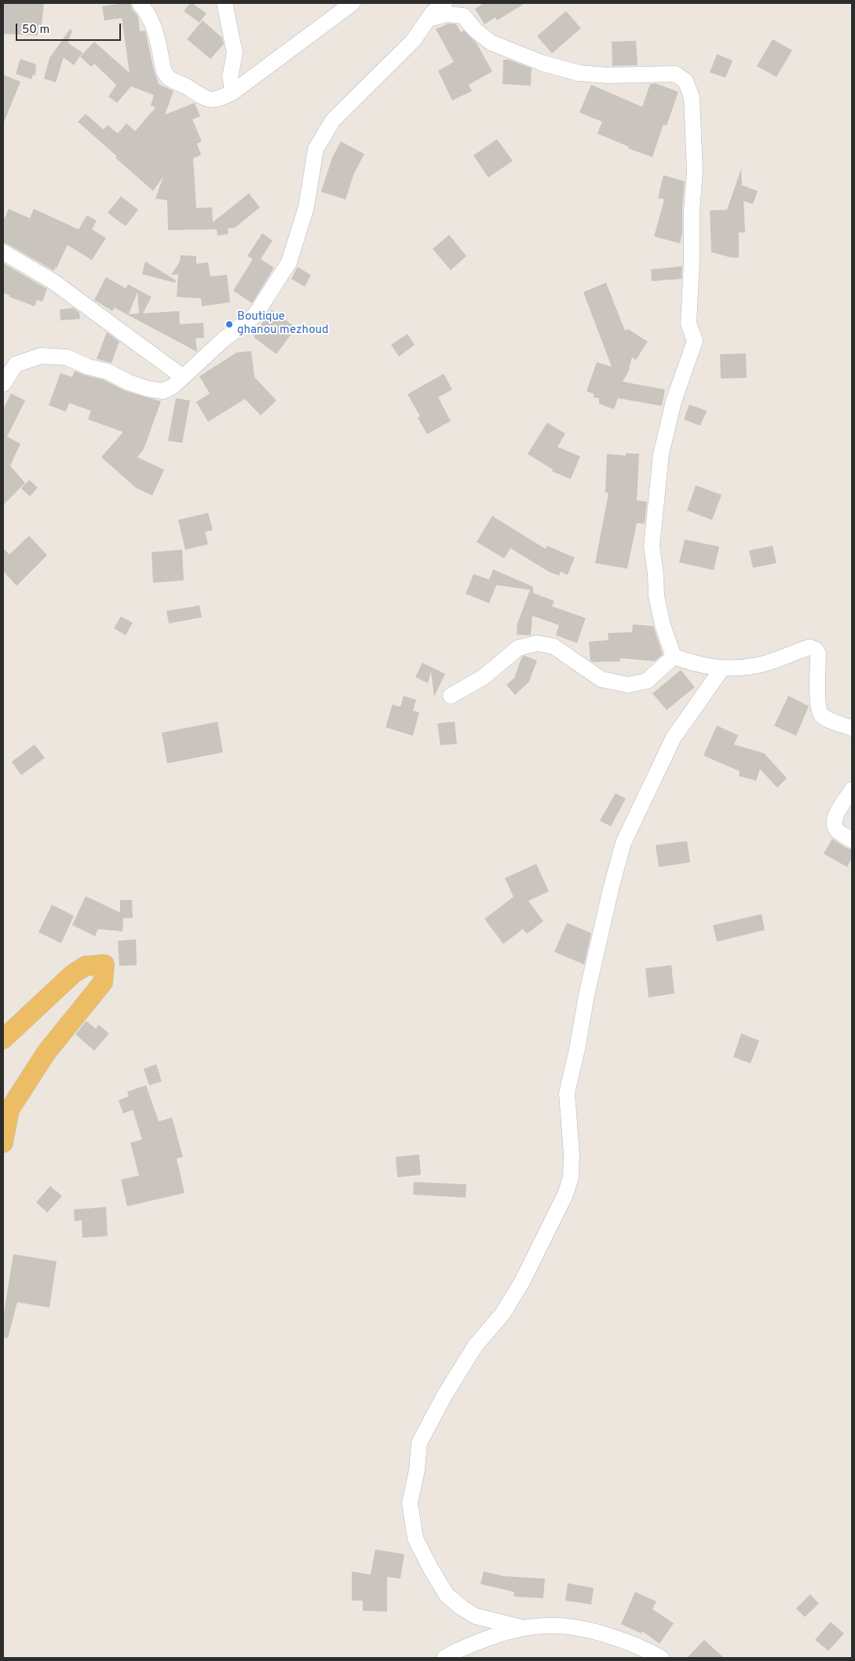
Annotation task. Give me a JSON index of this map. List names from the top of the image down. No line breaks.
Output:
{"places":["Boutique ghanou mezhoud"],"scale_bar":"50 m"}
